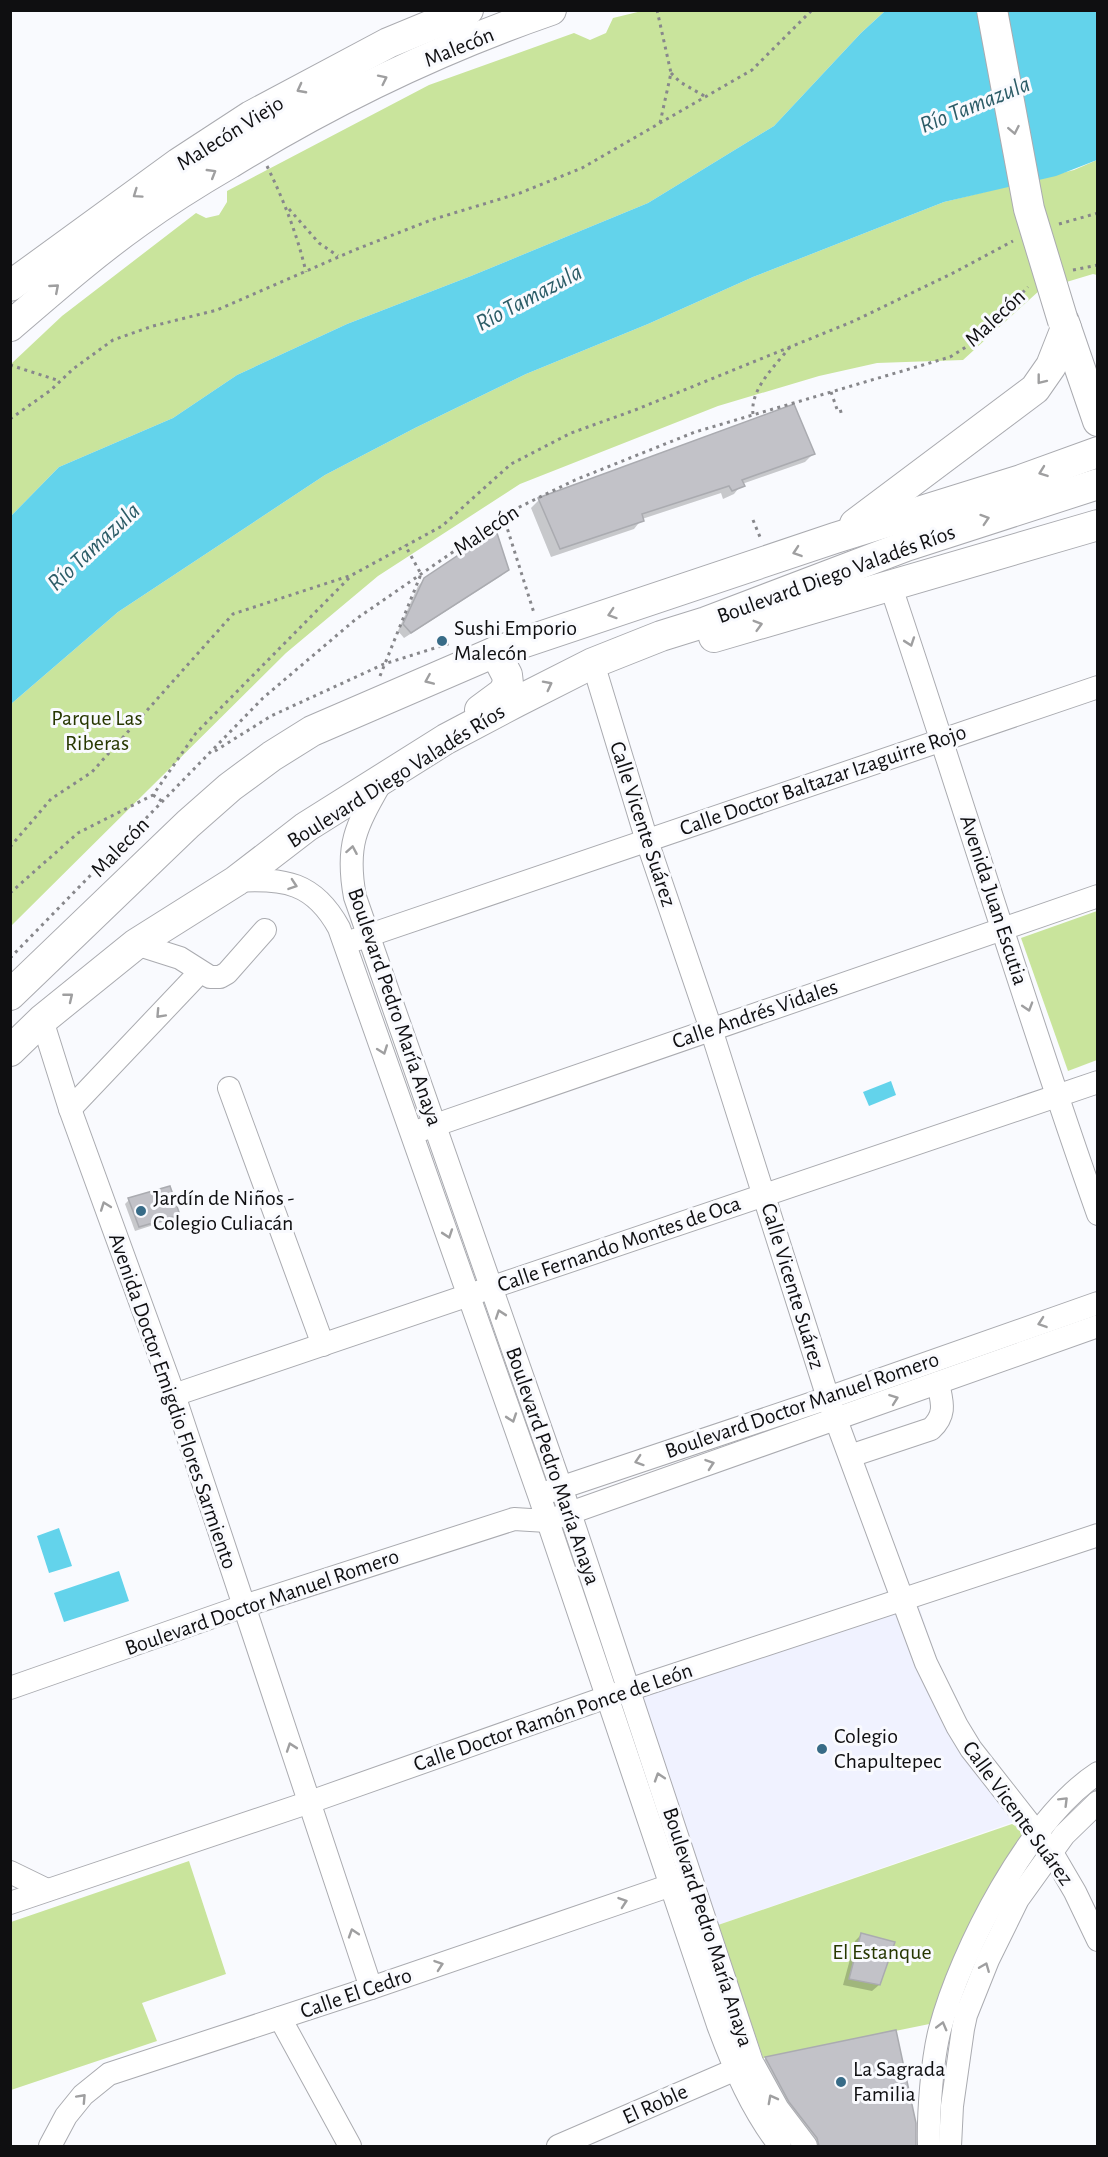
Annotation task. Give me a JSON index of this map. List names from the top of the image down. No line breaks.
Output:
{"streets":{"main road":["Malecón","Malecón Viejo","Boulevard Diego Valadés Ríos"],"street":["Calle Doctor Baltazar Izaguirre Rojo","Calle Vicente Suárez","Avenida Juan Escutia","Boulevard Pedro María Anaya","Calle Andrés Vidales","Calle Fernando Montes de Oca","Avenida Doctor Emigdio Flores Sarmiento","Boulevard Doctor Manuel Romero","Calle Doctor Ramón Ponce de León","Calle El Cedro","El Roble"]},"crossings":[["Boulevard Diego Valadés Ríos","Calle Vicente Suárez"],["Boulevard Diego Valadés Ríos","Boulevard Pedro María Anaya"],["Boulevard Diego Valadés Ríos","Avenida Doctor Emigdio Flores Sarmiento"],["Calle Doctor Baltazar Izaguirre Rojo","Calle Vicente Suárez"],["Calle Doctor Baltazar Izaguirre Rojo","Avenida Juan Escutia"],["Calle Doctor Baltazar Izaguirre Rojo","Boulevard Pedro María Anaya"],["Calle Vicente Suárez","Calle Andrés Vidales"],["Calle Vicente Suárez","Calle Fernando Montes de Oca"],["Calle Vicente Suárez","Boulevard Doctor Manuel Romero"],["Calle Vicente Suárez","Calle Doctor Ramón Ponce de León"],["Avenida Juan Escutia","Calle Andrés Vidales"],["Avenida Juan Escutia","Calle Fernando Montes de Oca"],["Boulevard Pedro María Anaya","Calle Andrés Vidales"],["Boulevard Pedro María Anaya","Calle Fernando Montes de Oca"],["Boulevard Pedro María Anaya","Boulevard Doctor Manuel Romero"],["Boulevard Pedro María Anaya","Calle Doctor Ramón Ponce de León"],["Boulevard Pedro María Anaya","Calle El Cedro"],["Boulevard Pedro María Anaya","El Roble"],["Calle Fernando Montes de Oca","Avenida Doctor Emigdio Flores Sarmiento"],["Avenida Doctor Emigdio Flores Sarmiento","Boulevard Doctor Manuel Romero"],["Avenida Doctor Emigdio Flores Sarmiento","Calle Doctor Ramón Ponce de León"],["Avenida Doctor Emigdio Flores Sarmiento","Calle El Cedro"]],"one_way":["Malecón Viejo","Avenida Juan Escutia","Calle El Cedro"],"water":["Río Tamazula"],"parks":["Parque Las Riberas","El Estanque"],"places":["Sushi Emporio Malecón","Jardín de Niños - Colegio Culiacán","Colegio Chapultepec","La Sagrada Familia"]}
